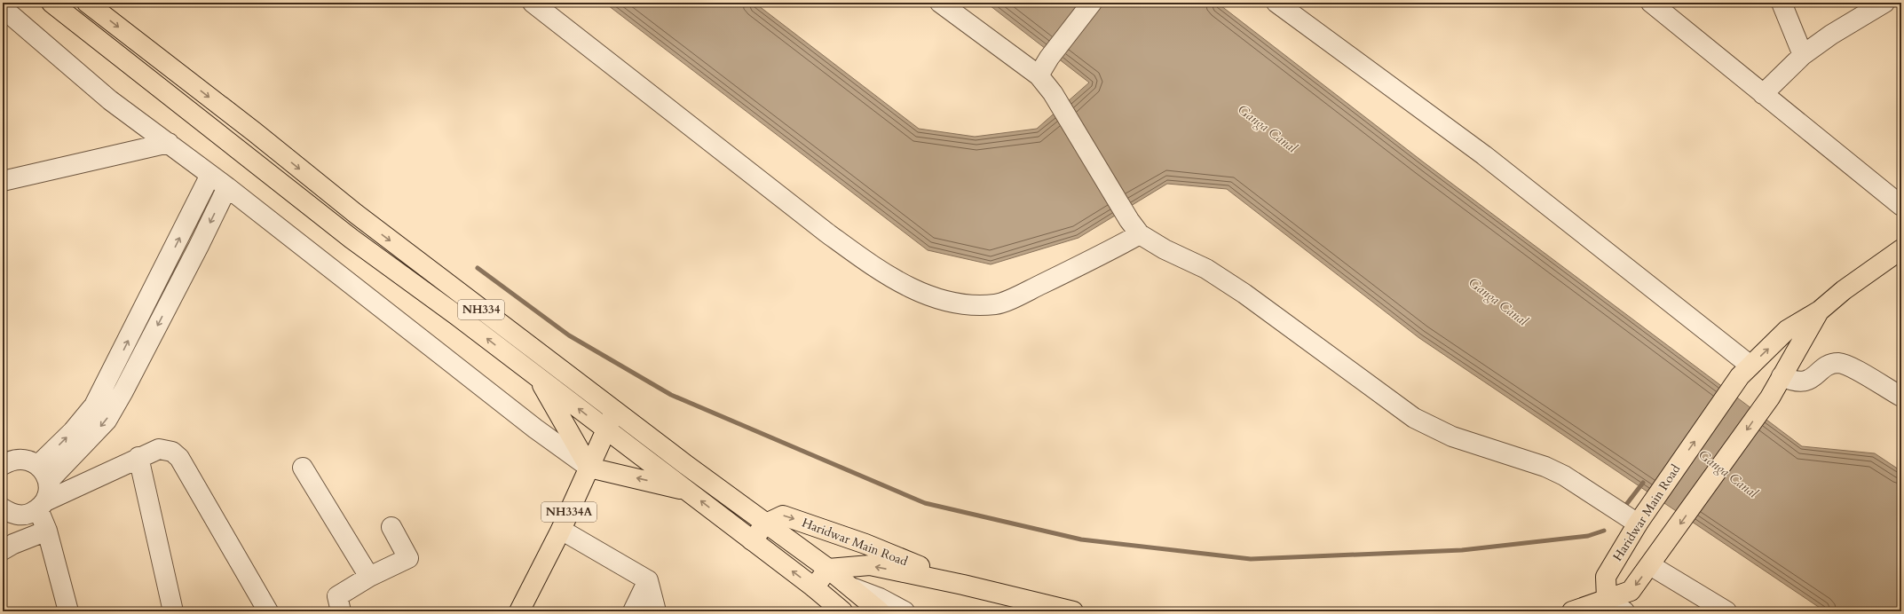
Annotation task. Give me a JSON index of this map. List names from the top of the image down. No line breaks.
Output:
{"streets":{"main road":["NH334","NH334A","Haridwar Main Road"]},"crossings":[["NH334","NH334A"],["NH334","Haridwar Main Road"]],"water":["Ganga Canal"]}
